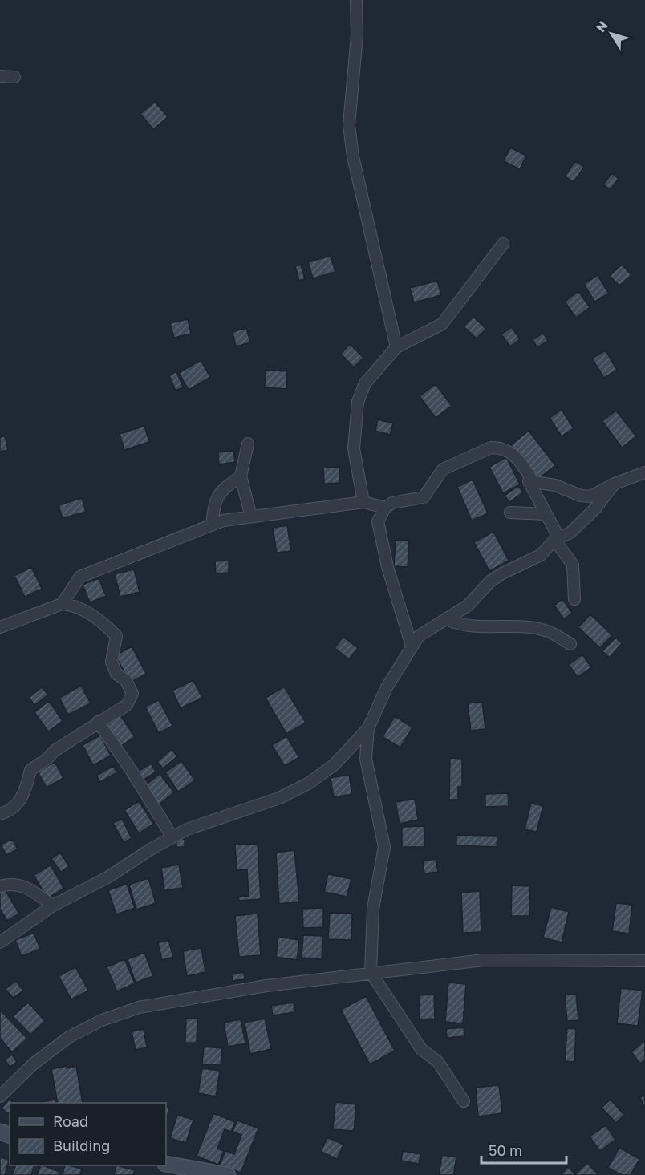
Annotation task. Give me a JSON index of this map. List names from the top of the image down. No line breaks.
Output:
{"legend":["Road","Building"],"scale_bar":"50 m","north":"top left"}
